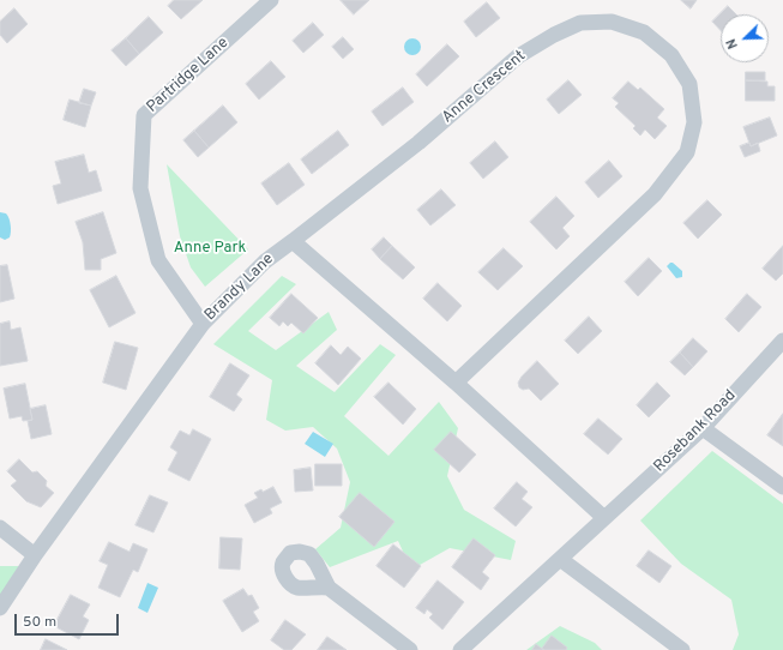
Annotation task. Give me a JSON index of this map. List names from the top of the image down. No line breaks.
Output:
{"streets":{"street":["Partridge Lane","Anne Crescent","Brandy Lane","Rosebank Road"]},"crossings":[["Partridge Lane","Brandy Lane"],["Anne Crescent","Brandy Lane"]],"parks":["Anne Park"],"scale_bar":"50 m","north":"bottom left"}
